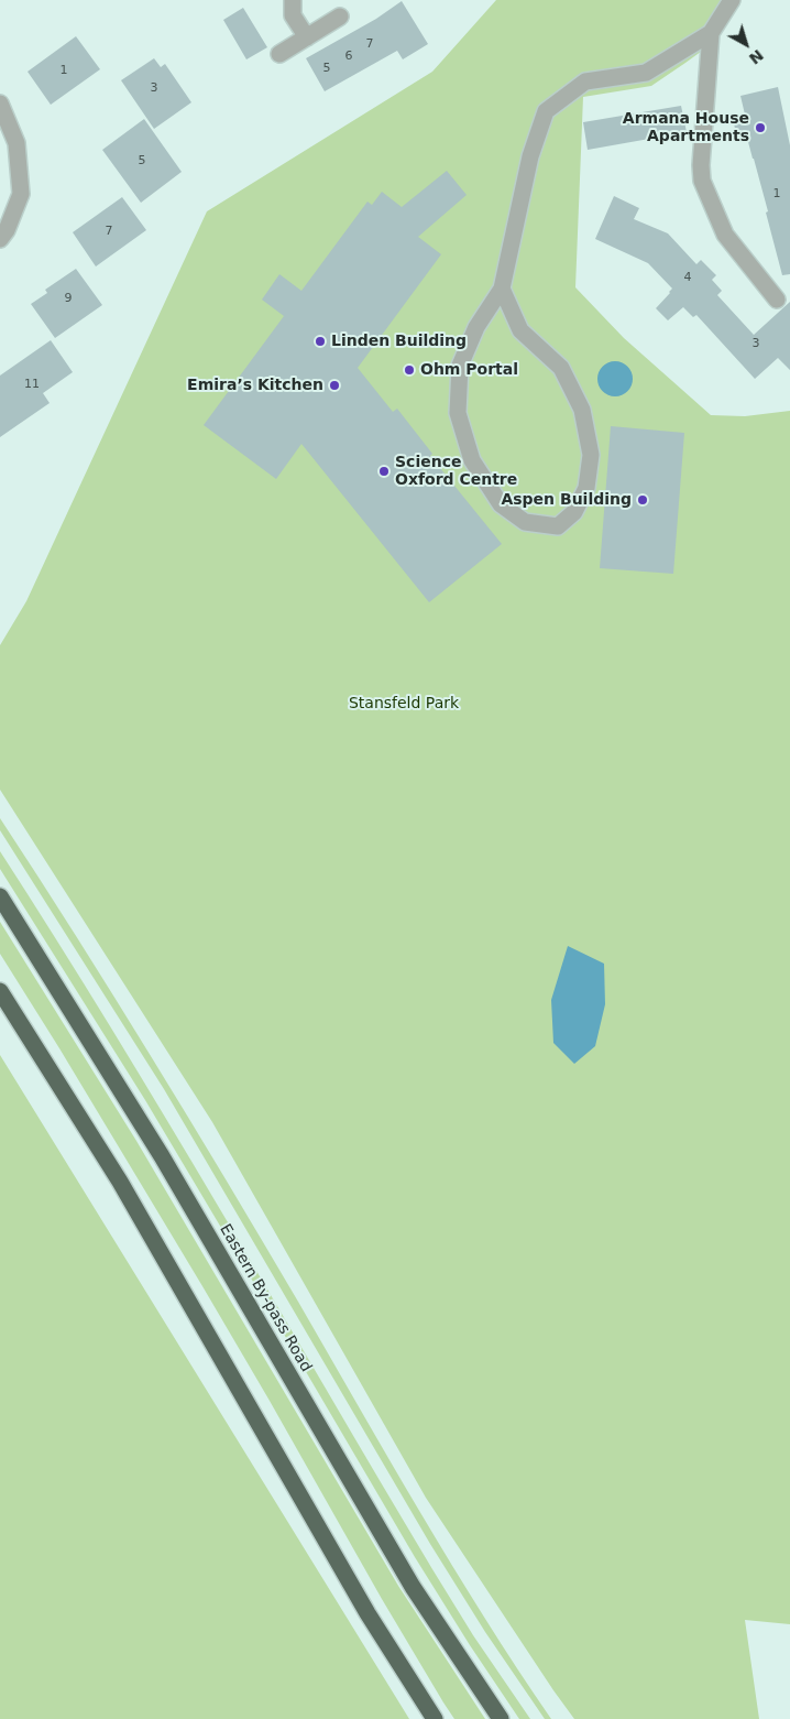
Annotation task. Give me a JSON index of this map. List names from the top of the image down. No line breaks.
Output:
{"streets":{"highway":["Eastern By-pass Road"]},"parks":["Stansfeld Park"],"places":["Armana House Apartments","Linden Building","Ohm Portal","Emira’s Kitchen","Science Oxford Centre","Aspen Building"],"house_numbers":["7","6","5","1","3","5","1","7","4","9","3","11"],"north":"bottom right"}
